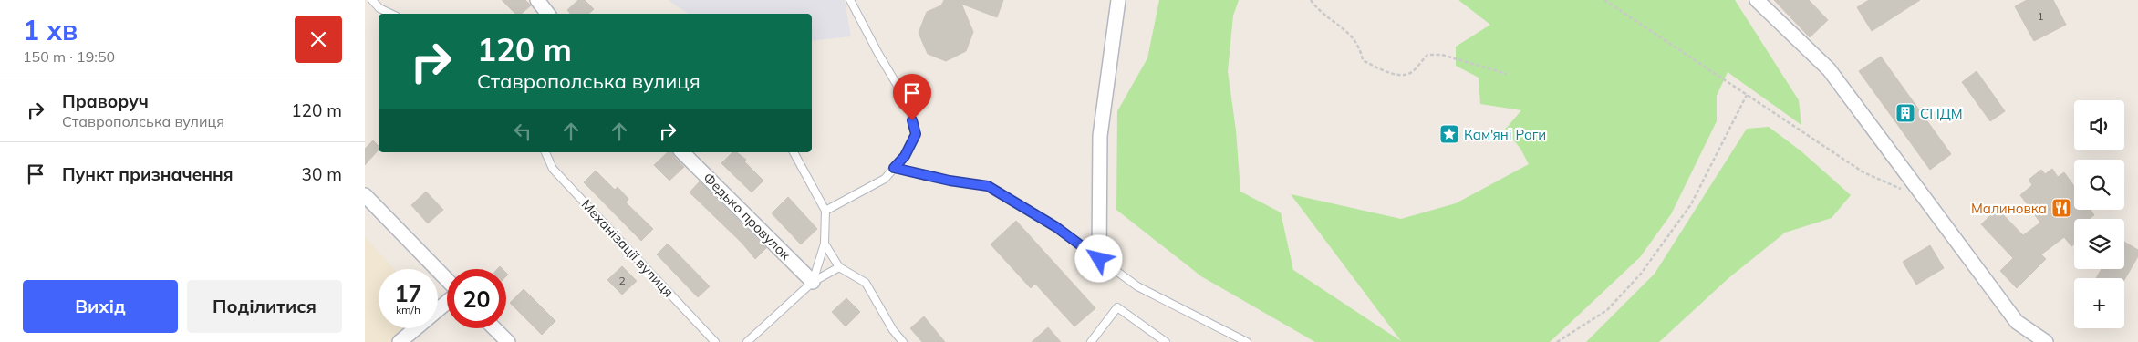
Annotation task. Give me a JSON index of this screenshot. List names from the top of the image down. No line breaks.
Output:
{"streets":{"street":["Федько провулок"],"lane":["Механізації вулиця"]},"places":{"building":["СПДМ"],"place":["Кам'яні Роги"],"restaurant":["Малиновка"]},"house_numbers":["1","2"],"page":{"heading":["1 хв","150 m · 19:50"],"turn":["120 m","Ставрополська вулиця"],"list":[{"name":"Праворуч","note":"Ставрополська вулиця","value":"120 m"},{"name":"Пункт призначення","value":"30 m"}],"map_buttons":"+","speed":"17 km/h","limit":"20","buttons":["Вихід","Поділитися"]}}
